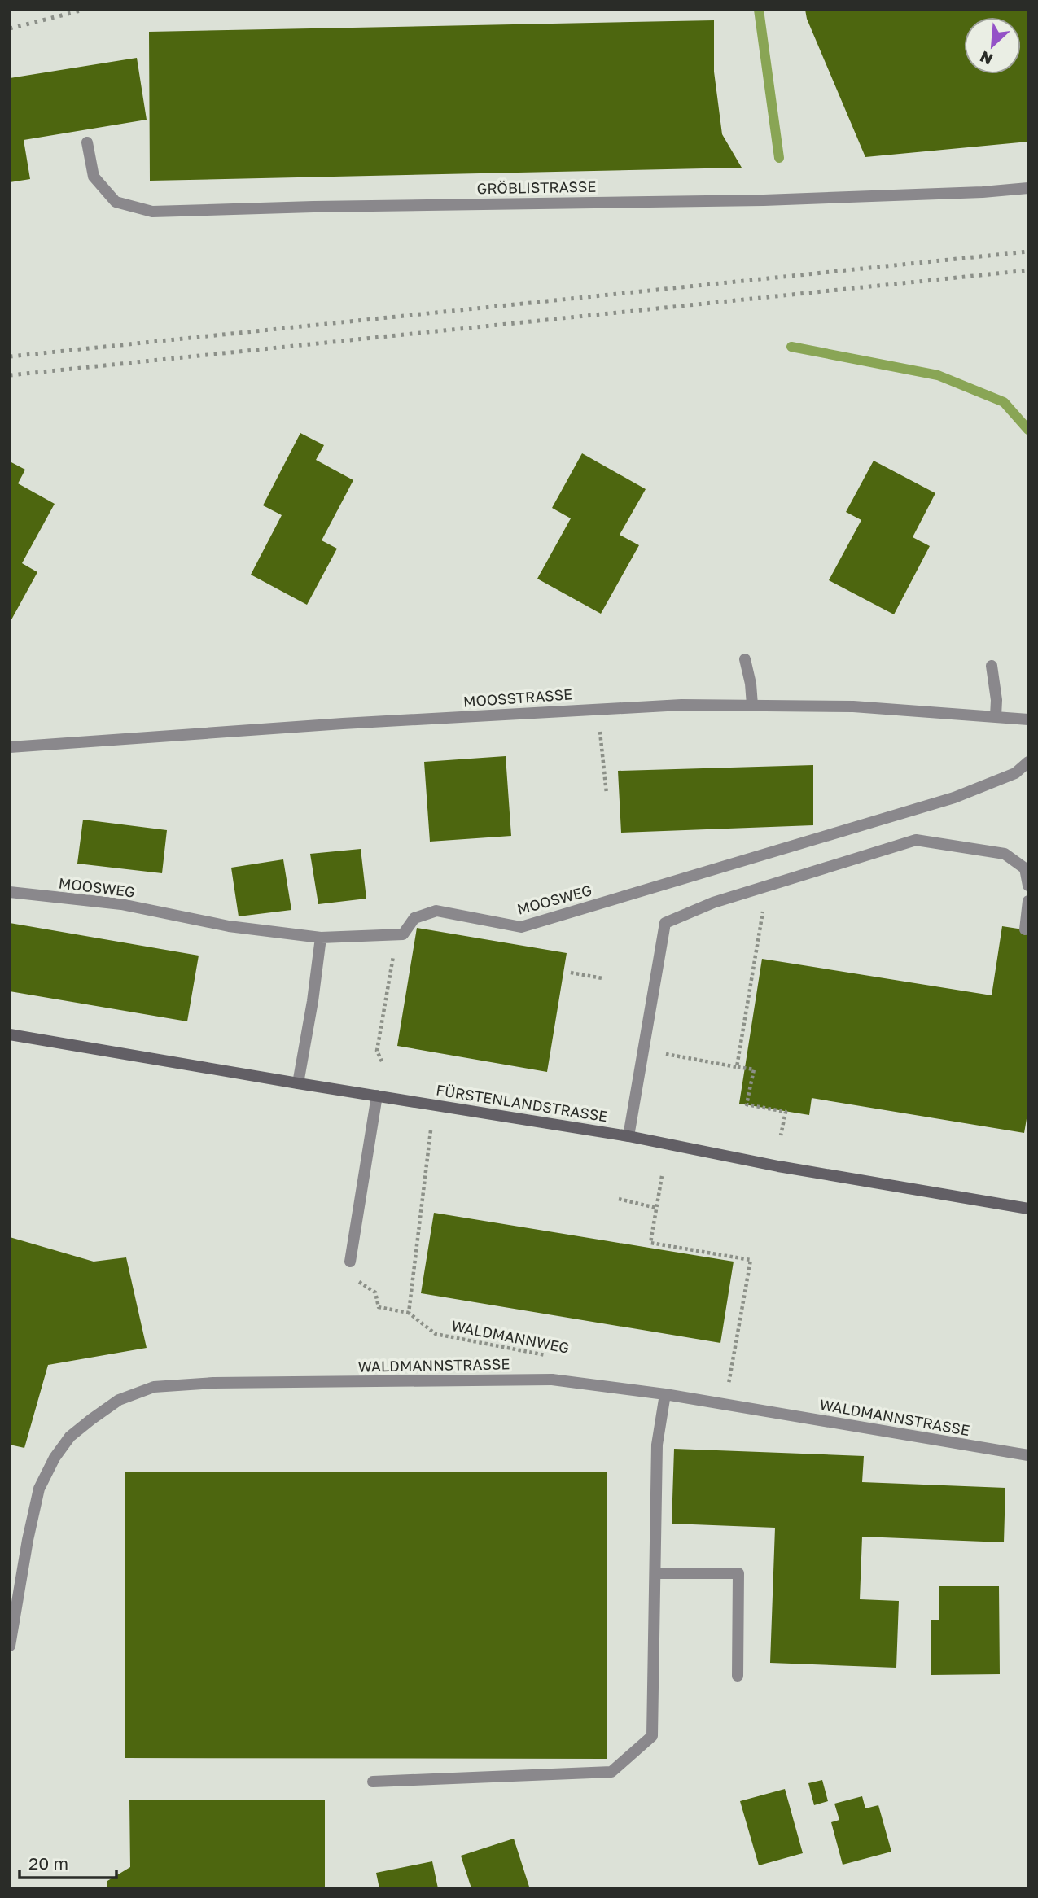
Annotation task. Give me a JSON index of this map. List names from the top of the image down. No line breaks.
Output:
{"streets":{"main road":["FÜRSTENLANDSTRASSE"],"street":["GRÖBLISTRASSE","MOOSSTRASSE","MOOSWEG","WALDMANNSTRASSE"],"path":["WALDMANNWEG"]},"scale_bar":"20 m","north":"bottom left"}
